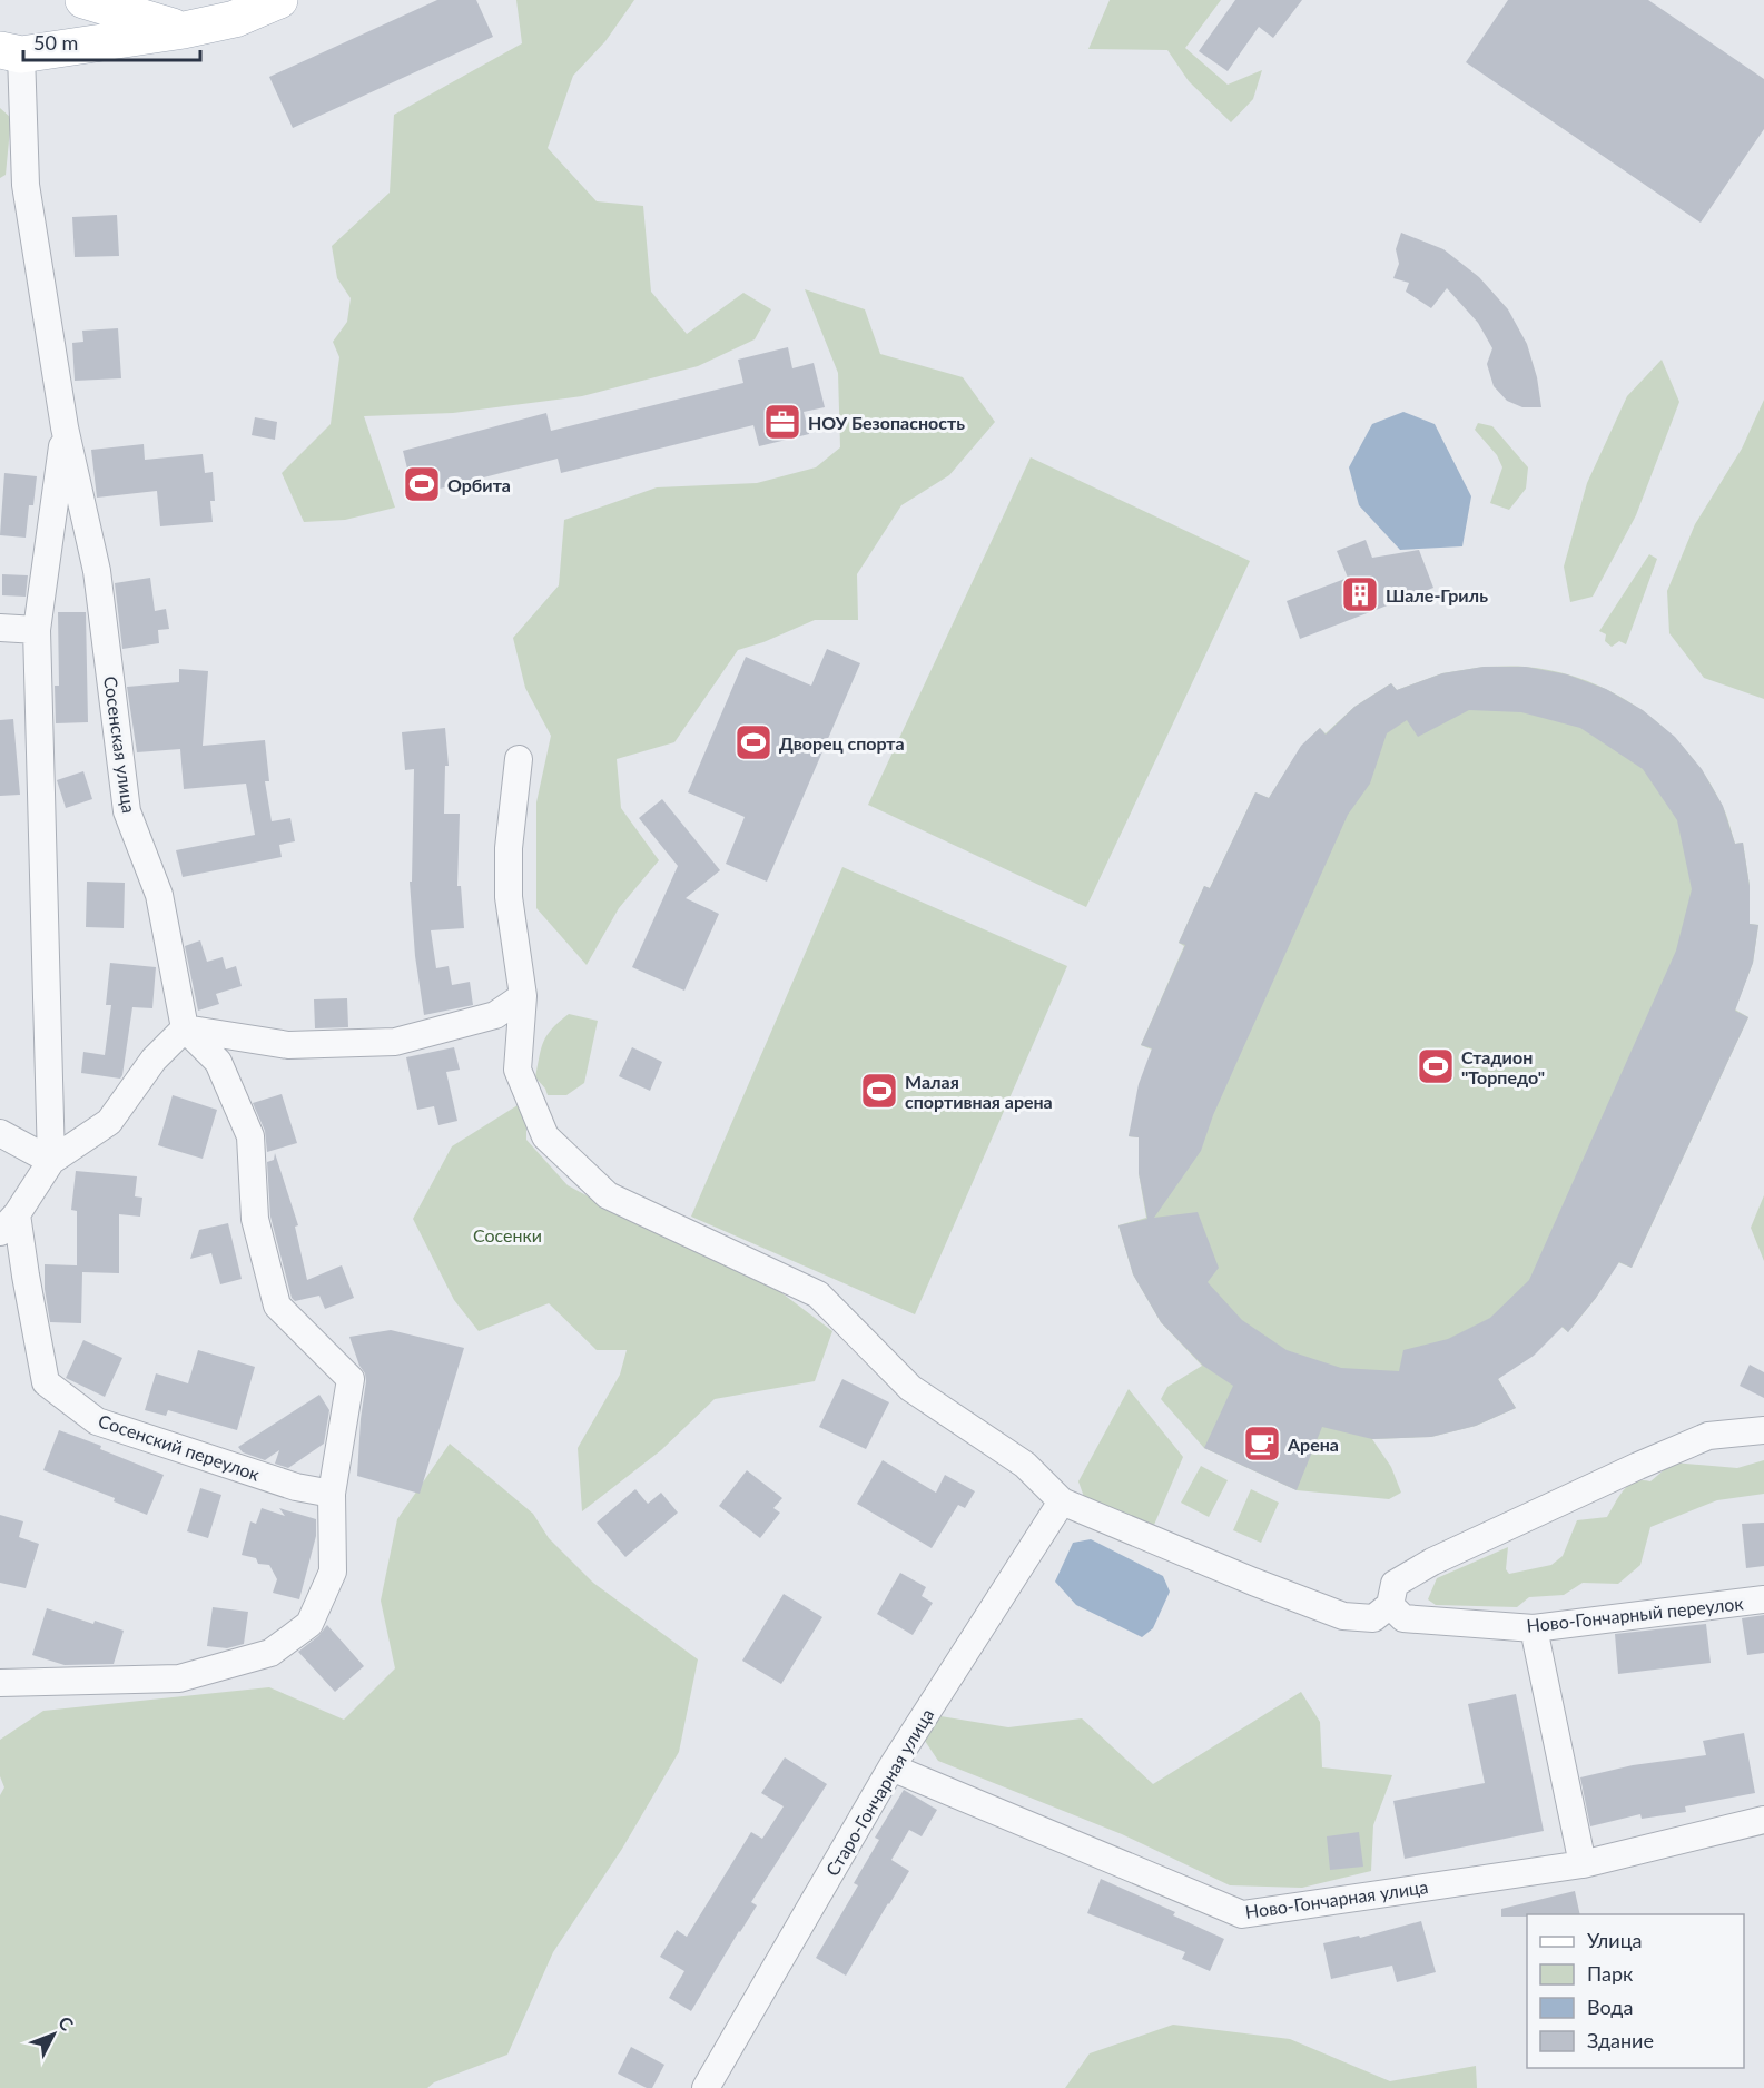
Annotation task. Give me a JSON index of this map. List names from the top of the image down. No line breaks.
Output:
{"streets":{"street":["Сосенская улица","Сосенский переулок","Ново-Гончарный переулок","Старо-Гончарная улица","Ново-Гончарная улица"]},"crossings":[["Старо-Гончарная улица","Ново-Гончарная улица"]],"parks":["Сосенки"],"places":{"office":["НОУ Безопасность"],"sports":["Орбита","Дворец спорта","Стадион \"Торпедо\"","Малая спортивная арена"],"building":["Шале-Гриль"],"cafe":["Арена"]},"legend":["Улица","Парк","Вода","Здание"],"scale_bar":"50 m","north":"top right"}
